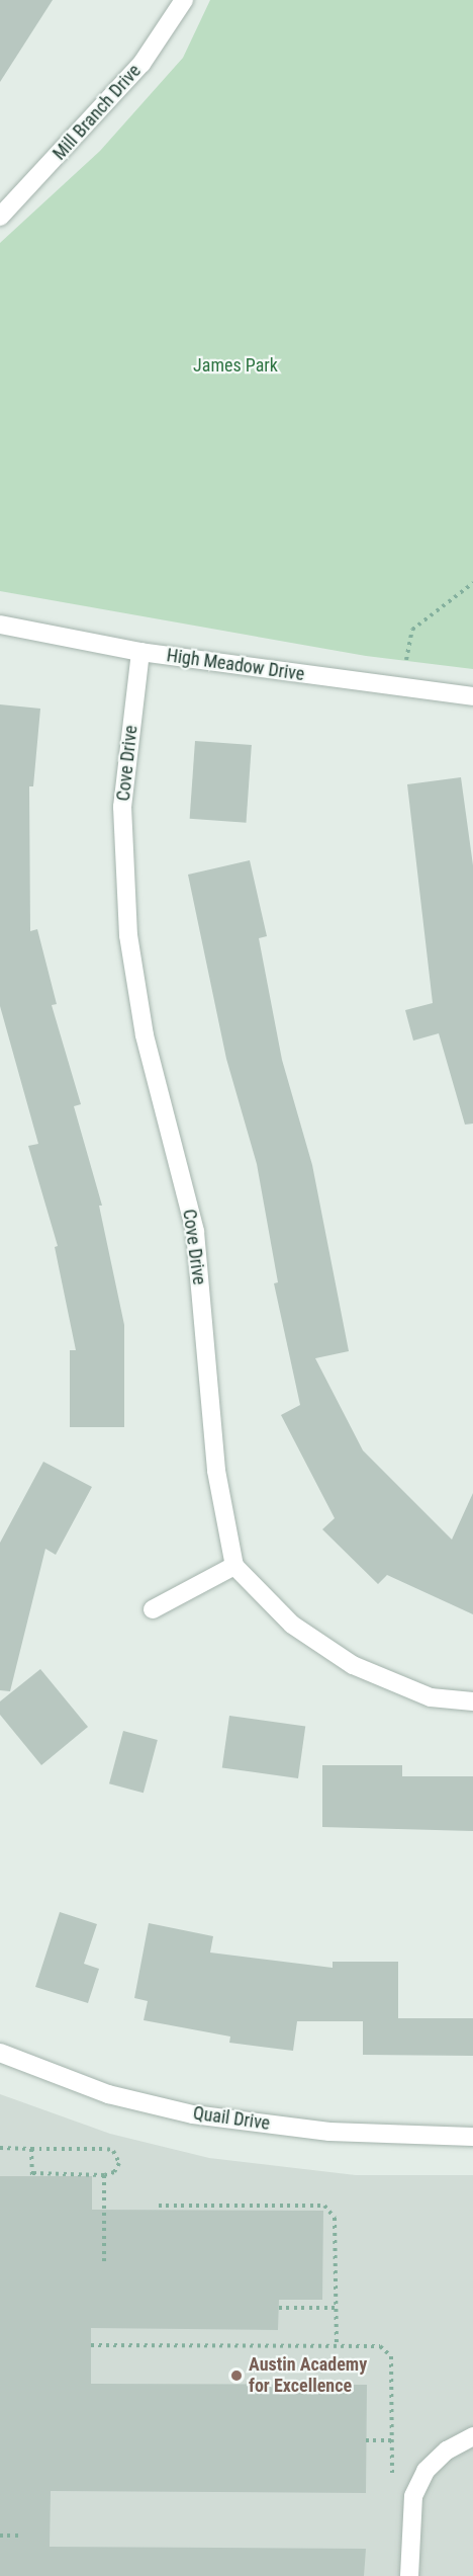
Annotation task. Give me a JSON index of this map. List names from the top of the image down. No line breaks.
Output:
{"streets":{"street":["Mill Branch Drive","High Meadow Drive","Cove Drive","Quail Drive"]},"crossings":[["High Meadow Drive","Cove Drive"]],"parks":["James Park"],"places":["Austin Academy for Excellence"]}
